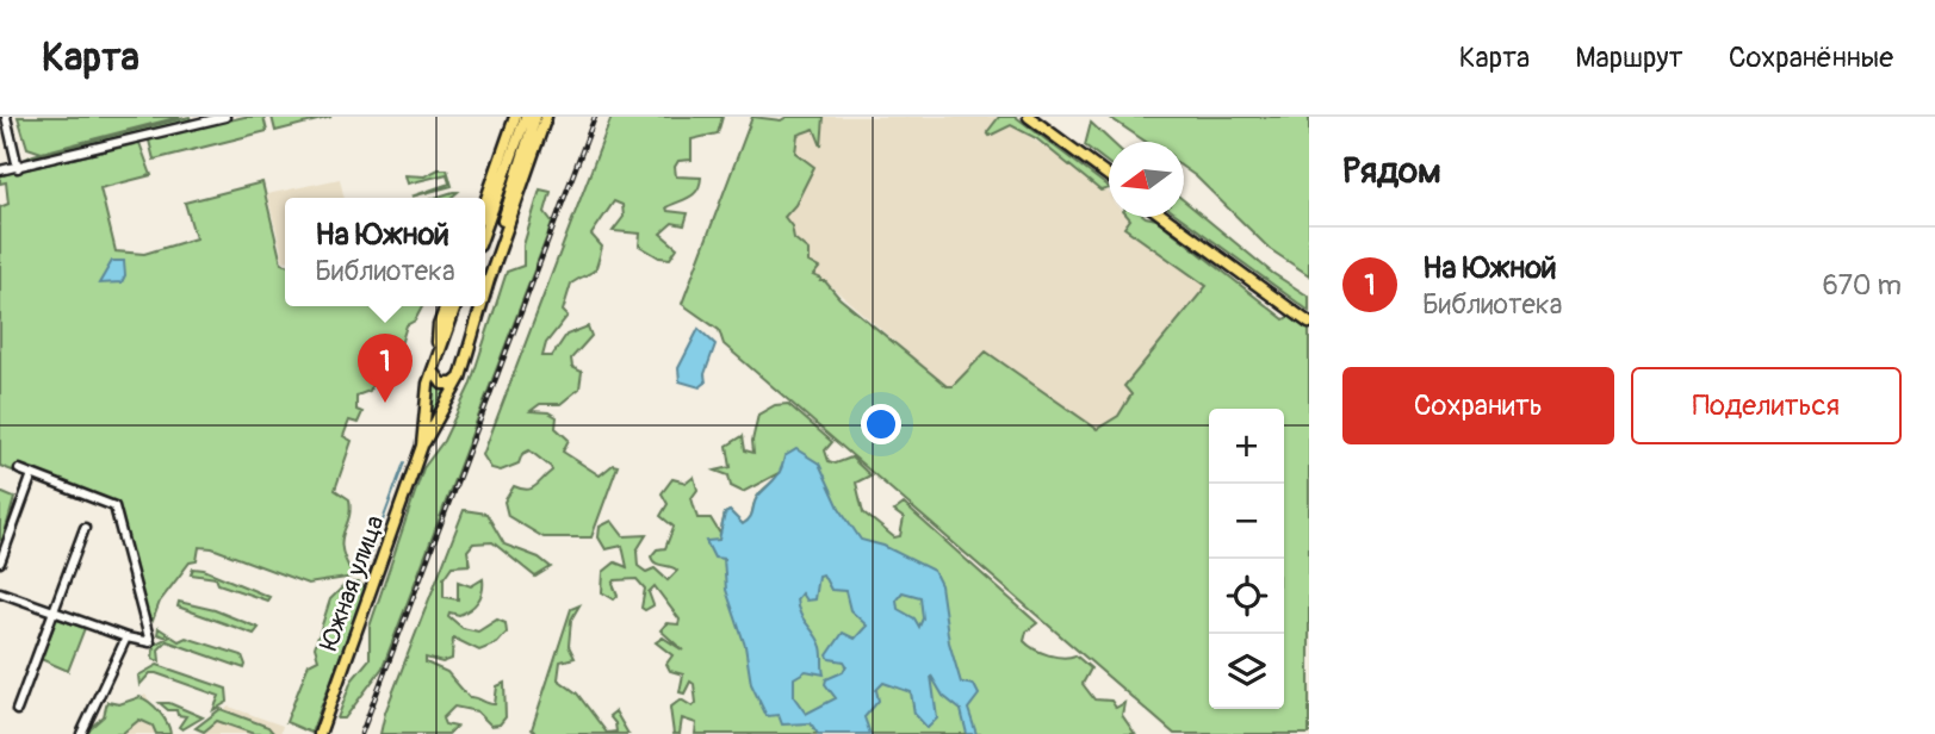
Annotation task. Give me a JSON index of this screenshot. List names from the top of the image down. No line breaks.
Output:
{"streets":{"main road":["Южная улица"]},"north":"left","page":{"header":"Карта","nav":["Карта","Маршрут","Сохранённые"],"heading":"Рядом","popup":["На Южной","Библиотека"],"list":[{"mark":"1","name":"На Южной","note":"Библиотека","value":"670 m"}],"pins":"1","buttons":["Сохранить","Поделиться"],"map_buttons":["+","−"]}}
